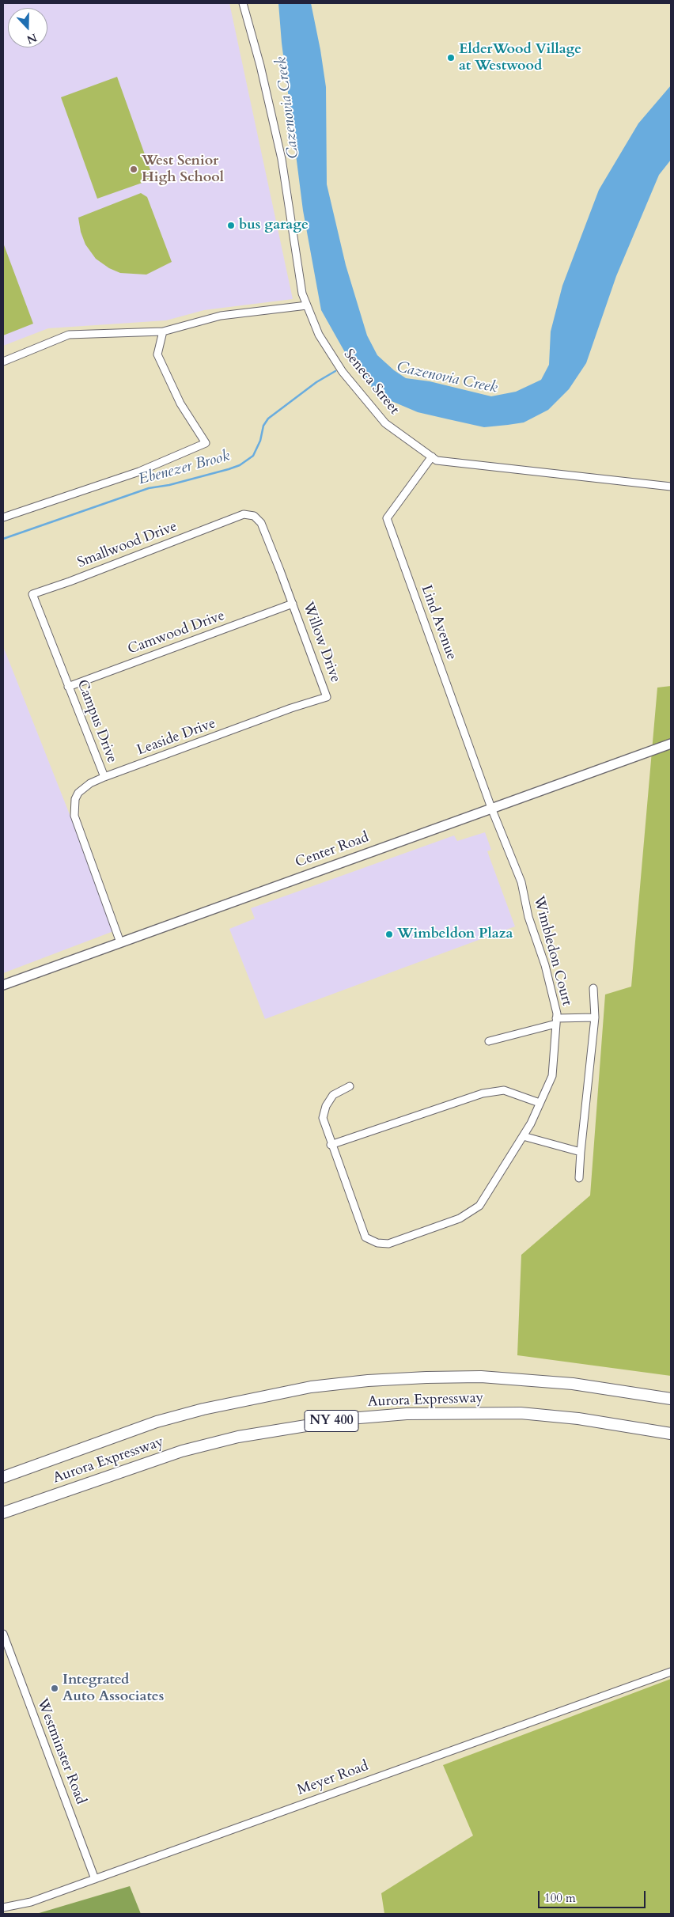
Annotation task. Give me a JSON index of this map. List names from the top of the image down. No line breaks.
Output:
{"streets":{"highway":["Aurora Expressway","NY 400"],"main road":["Center Road"],"street":["Seneca Street","Smallwood Drive","Lind Avenue","Camwood Drive","Willow Drive","Campus Drive","Leaside Drive","Wimbledon Court","Westminster Road","Meyer Road"]},"crossings":[["Seneca Street","Lind Avenue"],["Smallwood Drive","Willow Drive"],["Smallwood Drive","Campus Drive"],["Lind Avenue","Center Road"],["Lind Avenue","Wimbledon Court"],["Camwood Drive","Willow Drive"],["Camwood Drive","Campus Drive"],["Willow Drive","Leaside Drive"],["Campus Drive","Leaside Drive"],["Campus Drive","Center Road"],["Center Road","Wimbledon Court"],["Westminster Road","Meyer Road"]],"water":["Cazenovia Creek","Ebenezer Brook"],"places":["ElderWood Village at Westwood","West Senior High School","bus garage","Wimbeldon Plaza","Integrated Auto Associates"],"scale_bar":"100 m","north":"bottom"}
